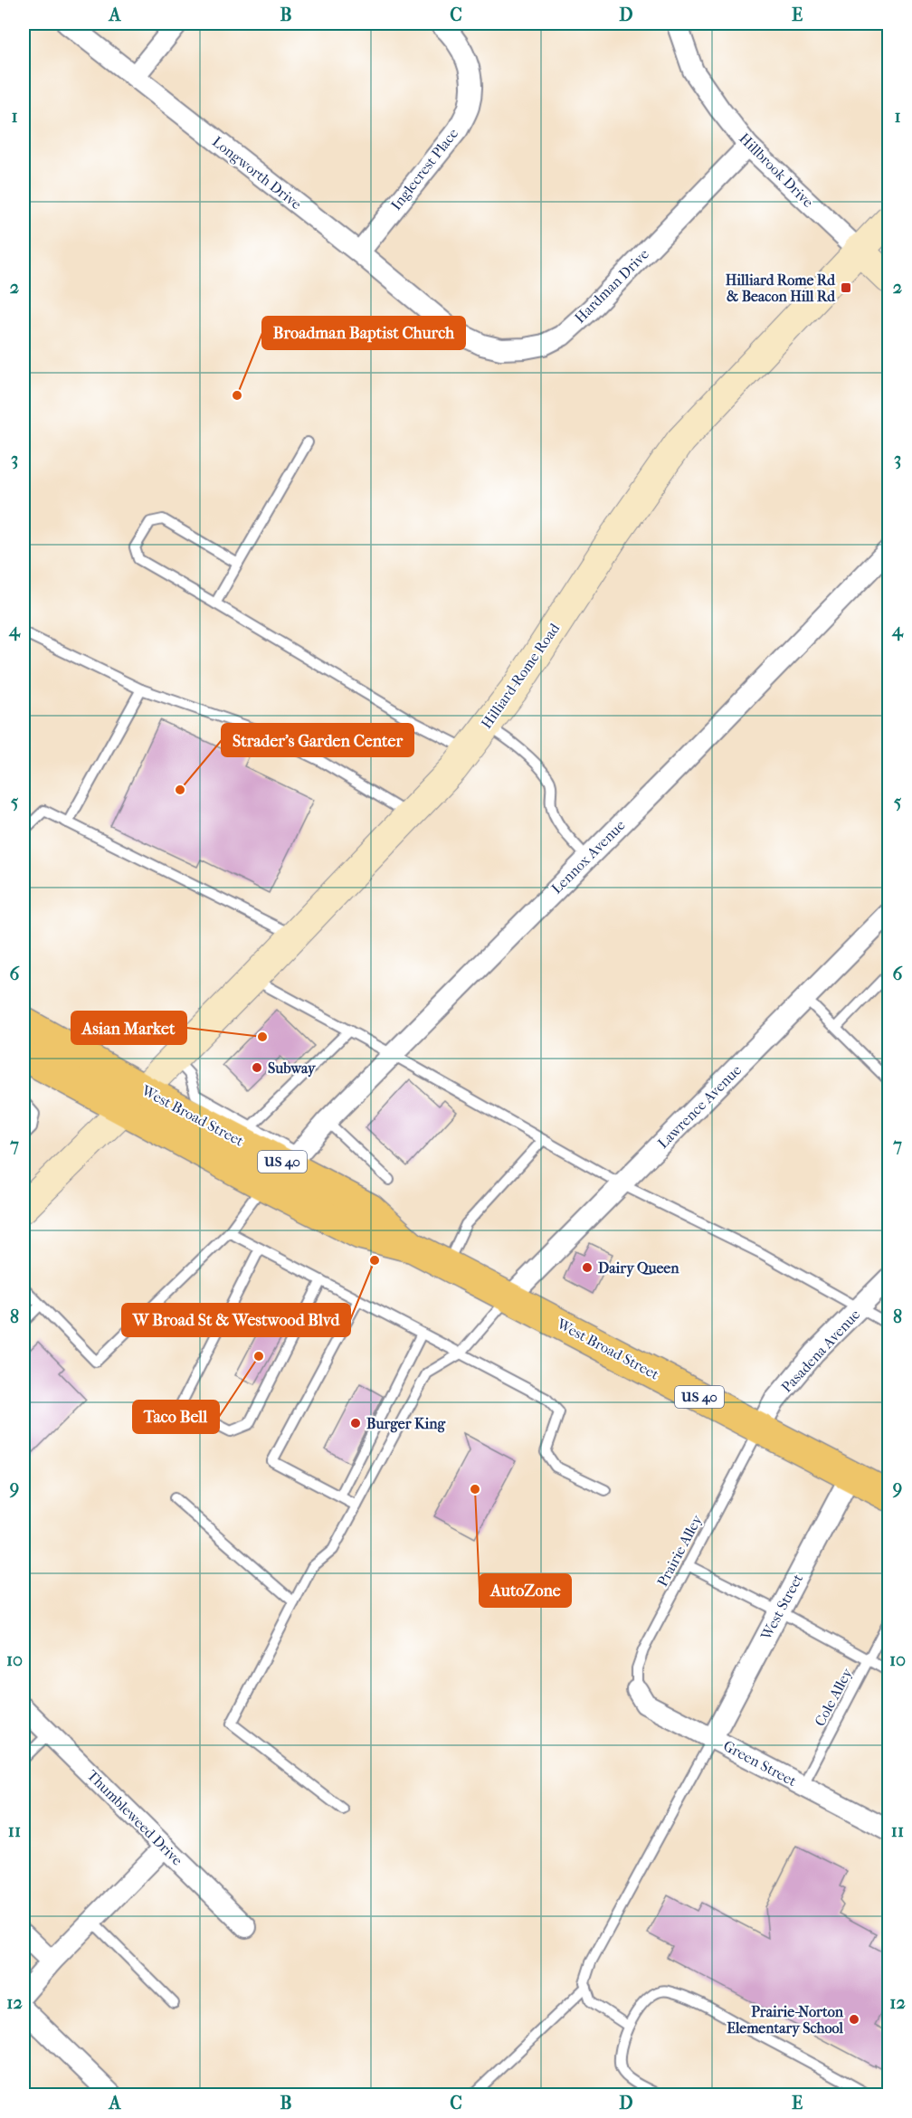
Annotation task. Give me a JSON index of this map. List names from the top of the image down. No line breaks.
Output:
{"streets":{"main road":["Hilliard-Rome Road","West Broad Street","US 40"],"street":["Inglecrest Place","Hillbrook Drive","Longworth Drive","Hardman Drive","Lennox Avenue","Lawrence Avenue","Pasadena Avenue","West Street","Green Street","Thumbleweed Drive"],"lane":["Prairie Alley","Cole Alley"]},"crossings":[["Inglecrest Place","Longworth Drive"],["Hillbrook Drive","Hardman Drive"],["Hillbrook Drive","Hilliard-Rome Road"],["Longworth Drive","Hardman Drive"],["Hilliard-Rome Road","West Broad Street"],["Lennox Avenue","West Broad Street"],["Lawrence Avenue","West Broad Street"],["West Broad Street","Pasadena Avenue"],["West Broad Street","Prairie Alley"],["West Broad Street","West Street"],["Pasadena Avenue","Prairie Alley"],["Prairie Alley","Green Street"],["West Street","Green Street"],["Cole Alley","Green Street"]],"places":{"transit":["Hilliard Rome Rd & Beacon Hill Rd"],"other":["Broadman Baptist Church","Strader's Garden Center","Asian Market","Subway","W Broad St & Westwood Blvd","Dairy Queen","Taco Bell","Burger King","AutoZone","Prairie-Norton Elementary School"]},"grid":{"columns":["A","B","C","D","E"],"rows":["1","2","3","4","5","6","7","8","9","10","11","12"]}}
